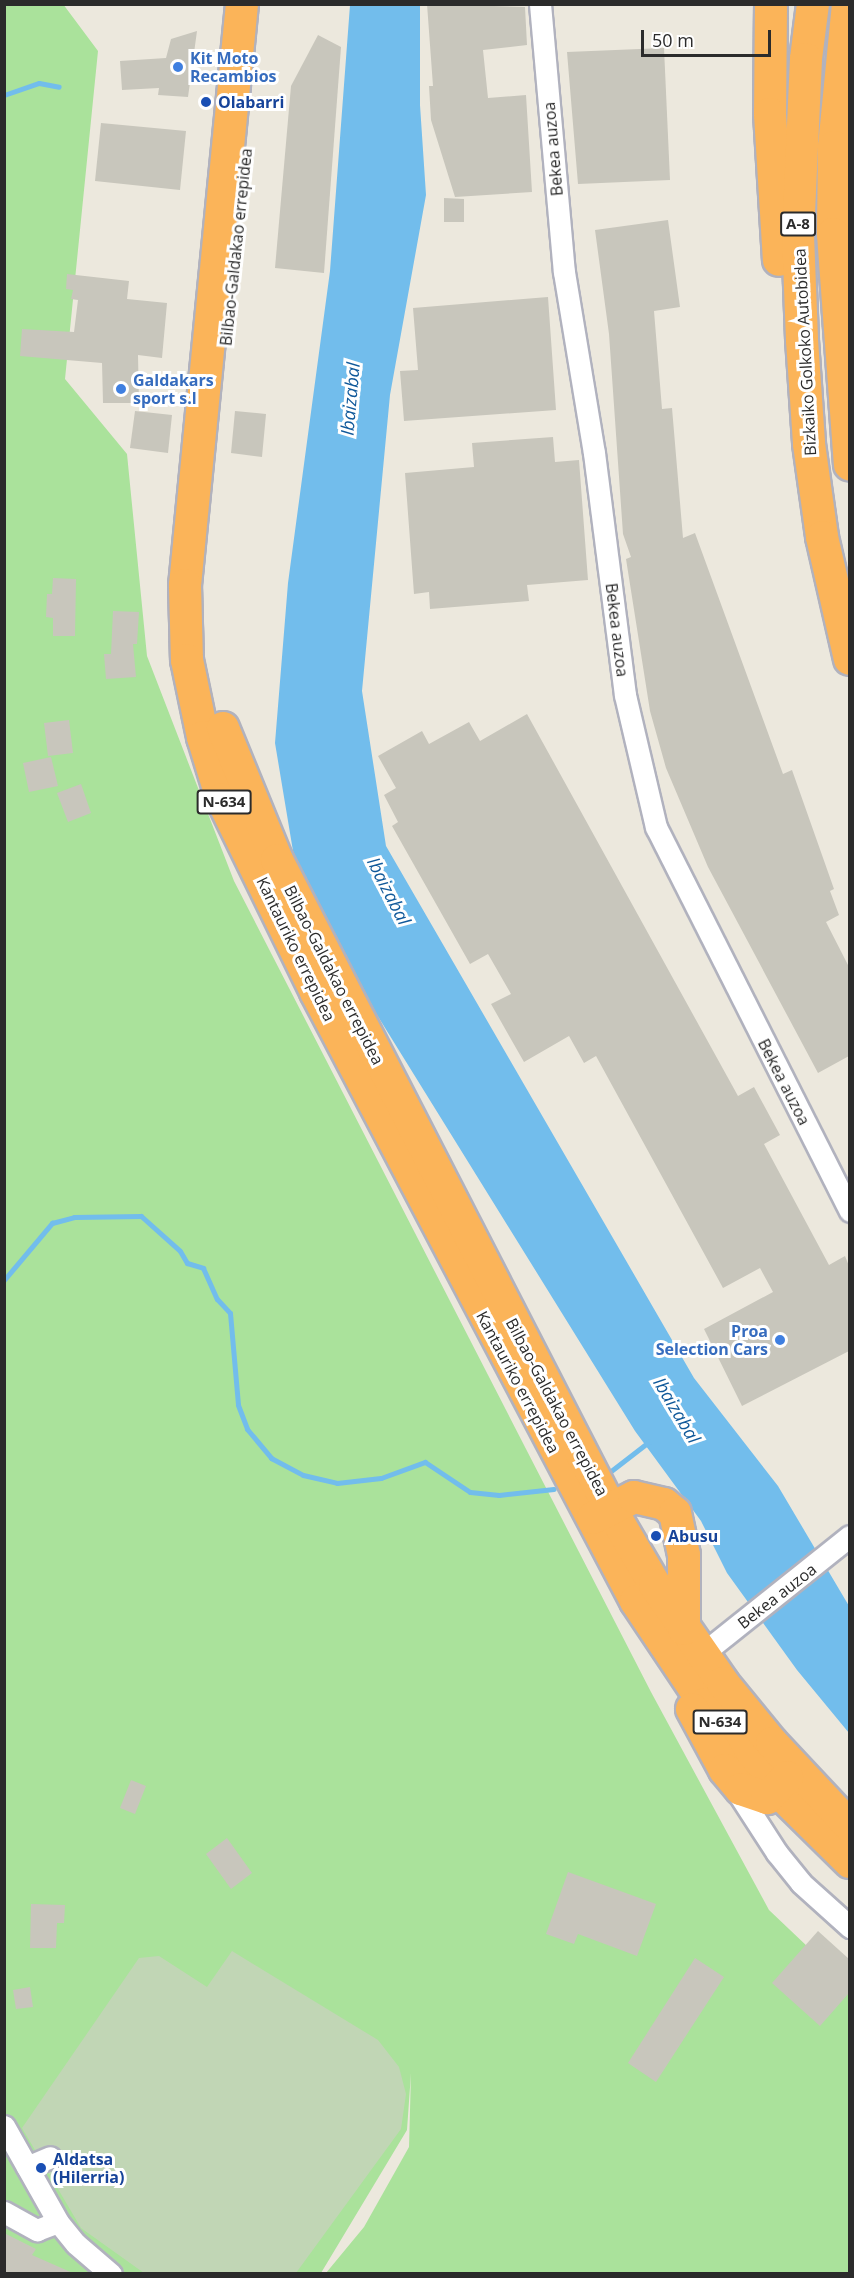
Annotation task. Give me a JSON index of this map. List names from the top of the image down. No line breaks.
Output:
{"streets":{"highway":["A-8","Bilbao-Galdakao errepidea","Bizkaiko Golkoko Autobidea","N-634","Kantauriko errepidea"],"street":["Bekea auzoa"]},"crossings":[["Bekea auzoa","Kantauriko errepidea"],["Bilbao-Galdakao errepidea","Kantauriko errepidea"],["N-634","Kantauriko errepidea"]],"water":["Ibaizabal"],"places":["Kit Moto Recambios","Olabarri","Galdakars sport s.l","Proa Selection Cars","Abusu","Aldatsa (Hilerria)"],"scale_bar":"50 m"}
